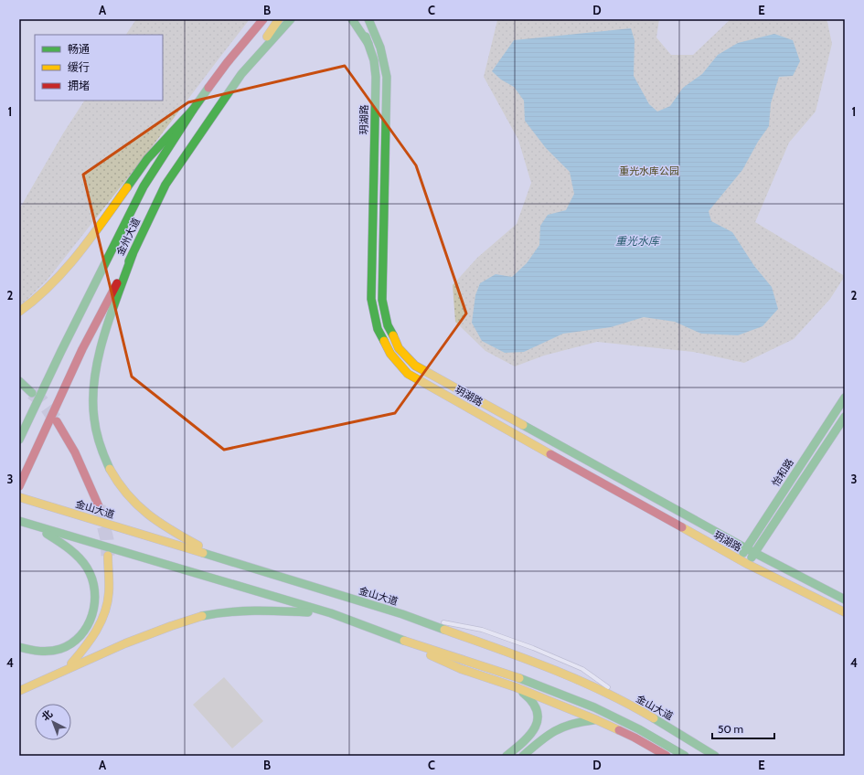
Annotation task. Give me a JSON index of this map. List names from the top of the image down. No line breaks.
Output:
{"streets":{"main road":["玥湖路","金州大道","怡和路","金山大道"]},"crossings":[["玥湖路","怡和路"]],"water":["重光水库"],"parks":["重光水库公园"],"legend":["畅通","缓行","拥堵"],"scale_bar":"50 m","north":"top left","grid":{"columns":["A","B","C","D","E"],"rows":["1","2","3","4"]}}
